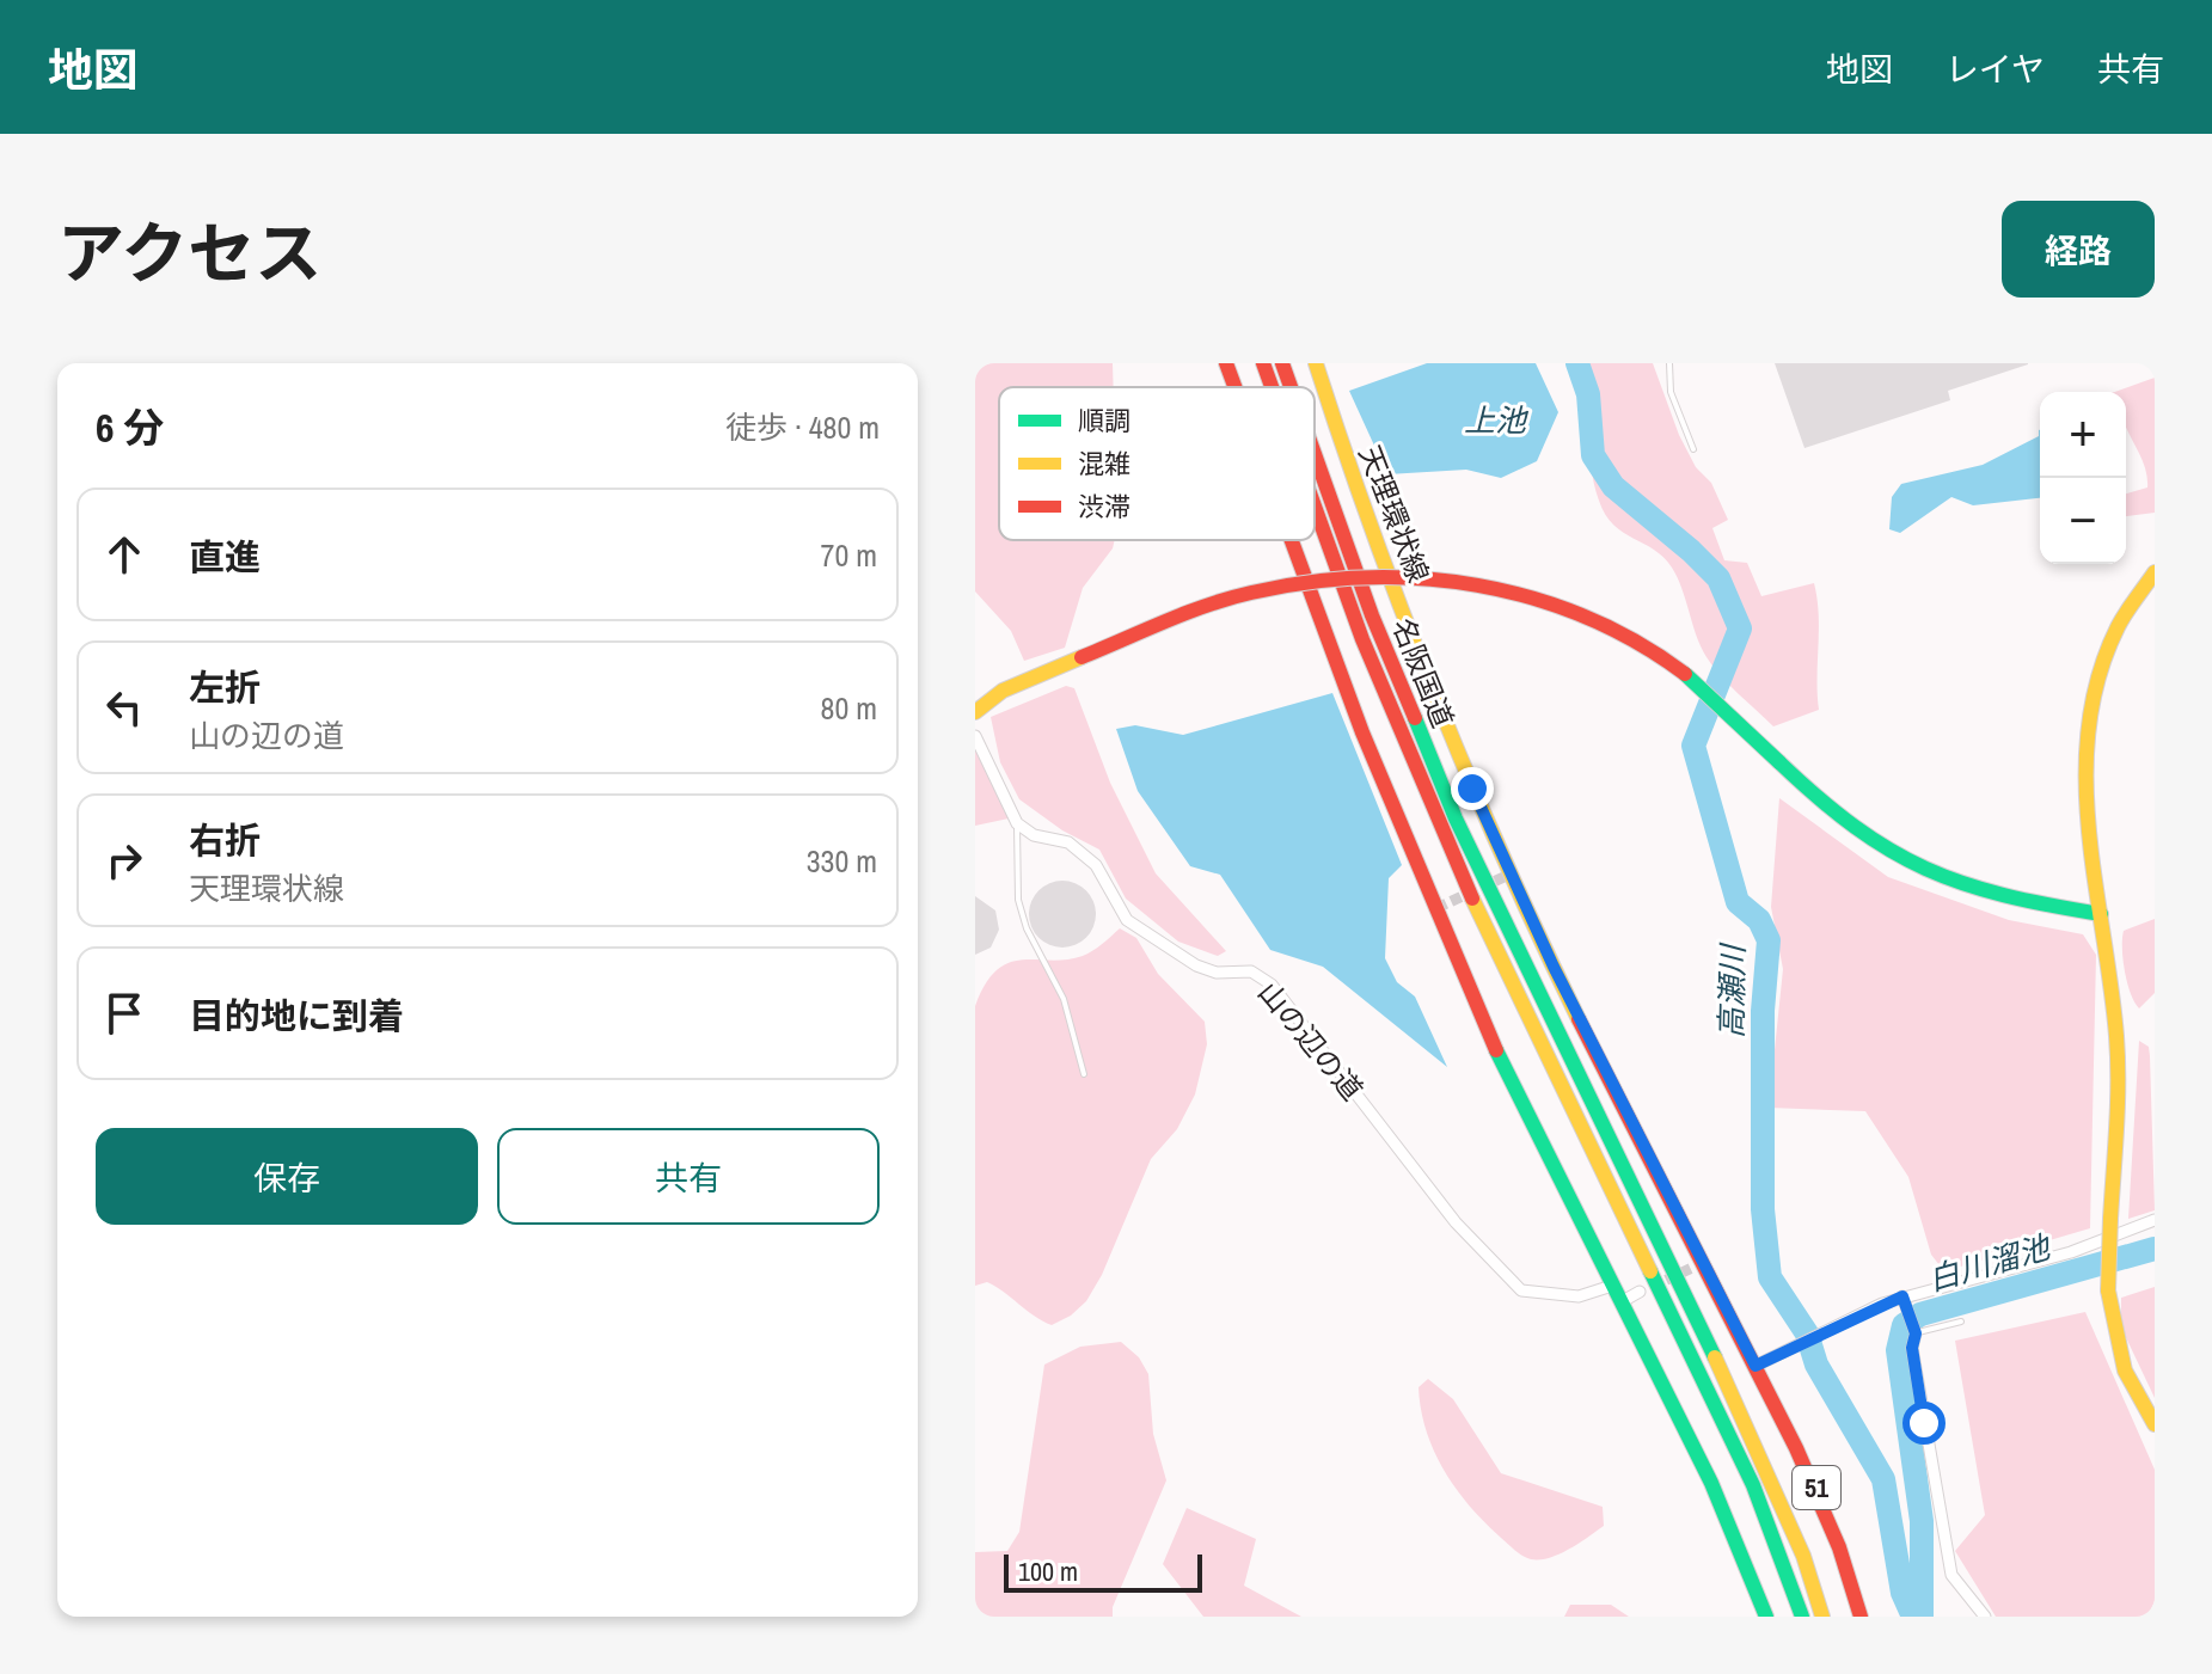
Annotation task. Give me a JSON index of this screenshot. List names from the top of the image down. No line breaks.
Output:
{"streets":{"main road":["天理環状線","名阪国道","51"],"street":["山の辺の道"]},"water":["上池","高瀬川","白川溜池"],"legend":["順調","混雑","渋滞"],"scale_bar":"100 m","page":{"header":"地図","nav":["地図","レイヤ","共有"],"title":"アクセス","buttons":["経路",["保存","共有"]],"heading":["6 分","徒歩 · 480 m"],"map_buttons":["+","−"],"list":[["直進","70 m"],["左折","山の辺の道","80 m"],["右折","天理環状線","330 m"],"目的地に到着"],"scale":"100 m"}}
